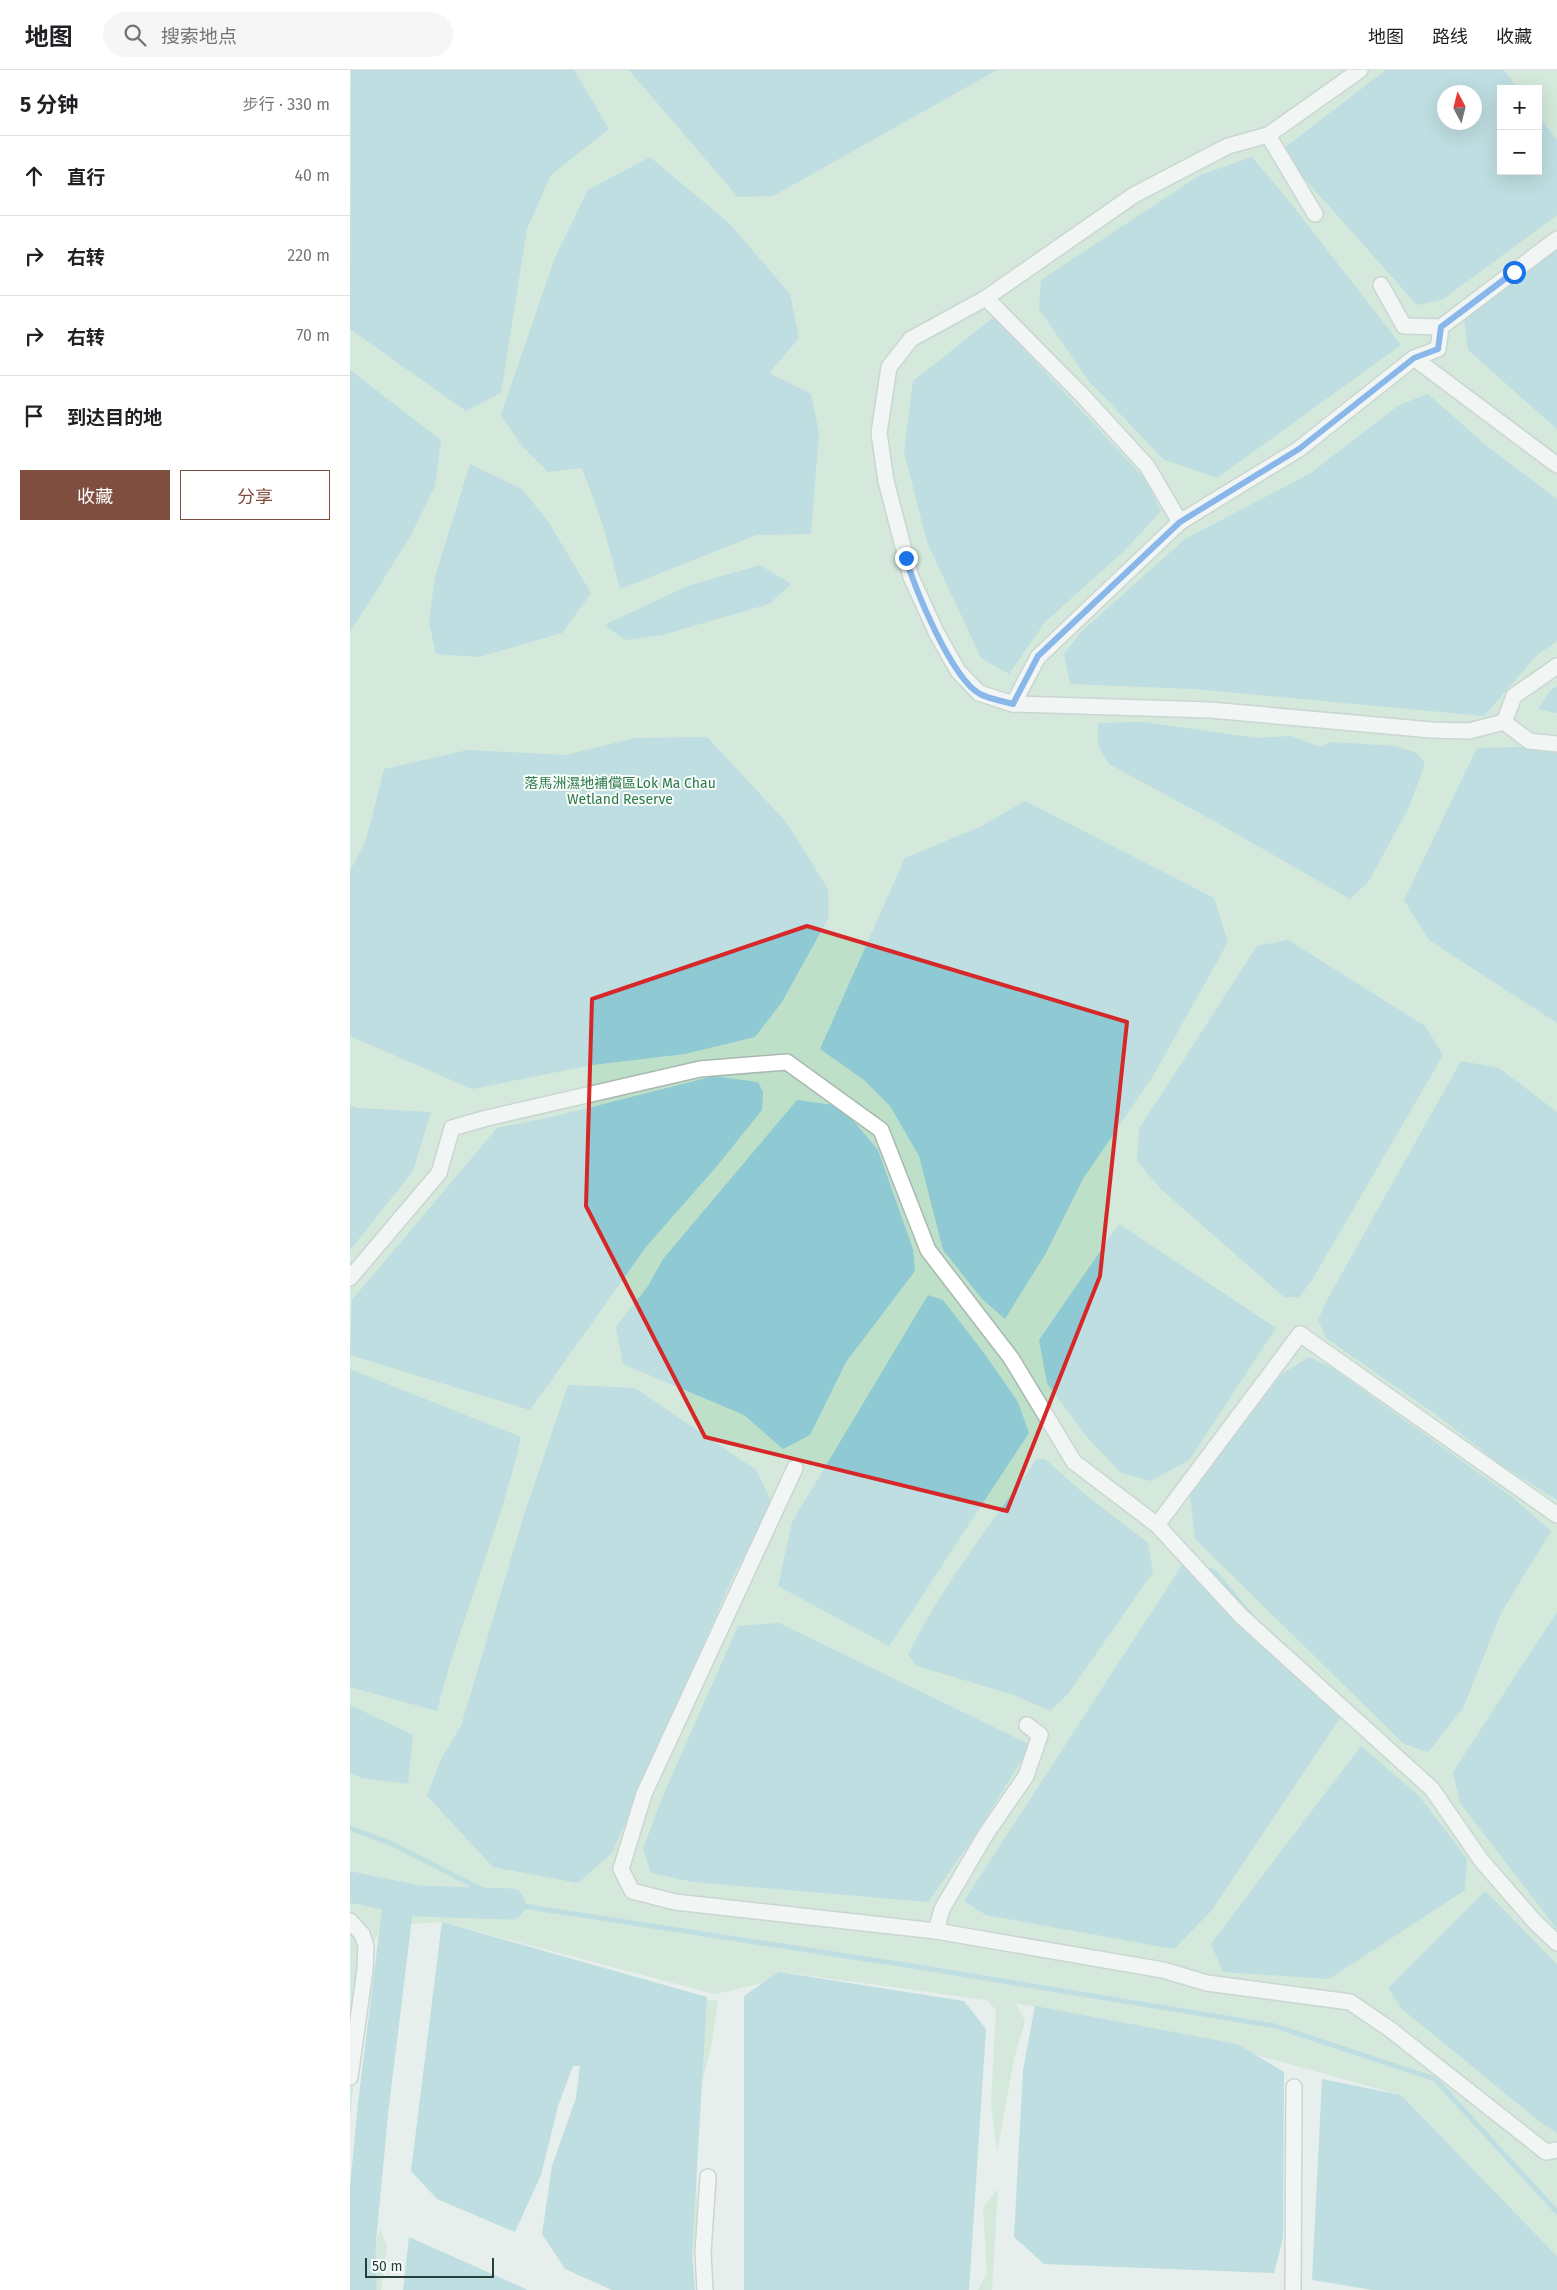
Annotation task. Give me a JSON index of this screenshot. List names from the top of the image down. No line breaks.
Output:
{"parks":["落馬洲濕地補償區Lok Ma Chau Wetland Reserve"],"scale_bar":"50 m","north":"top","page":{"header":"地图","search":"搜索地点","nav":["地图","路线","收藏"],"heading":["5 分钟","步行 · 330 m"],"map_buttons":["+","−"],"list":[["直行","40 m"],["右转","220 m"],["右转","70 m"],"到达目的地"],"buttons":["收藏","分享"],"scale":"50 m"}}
